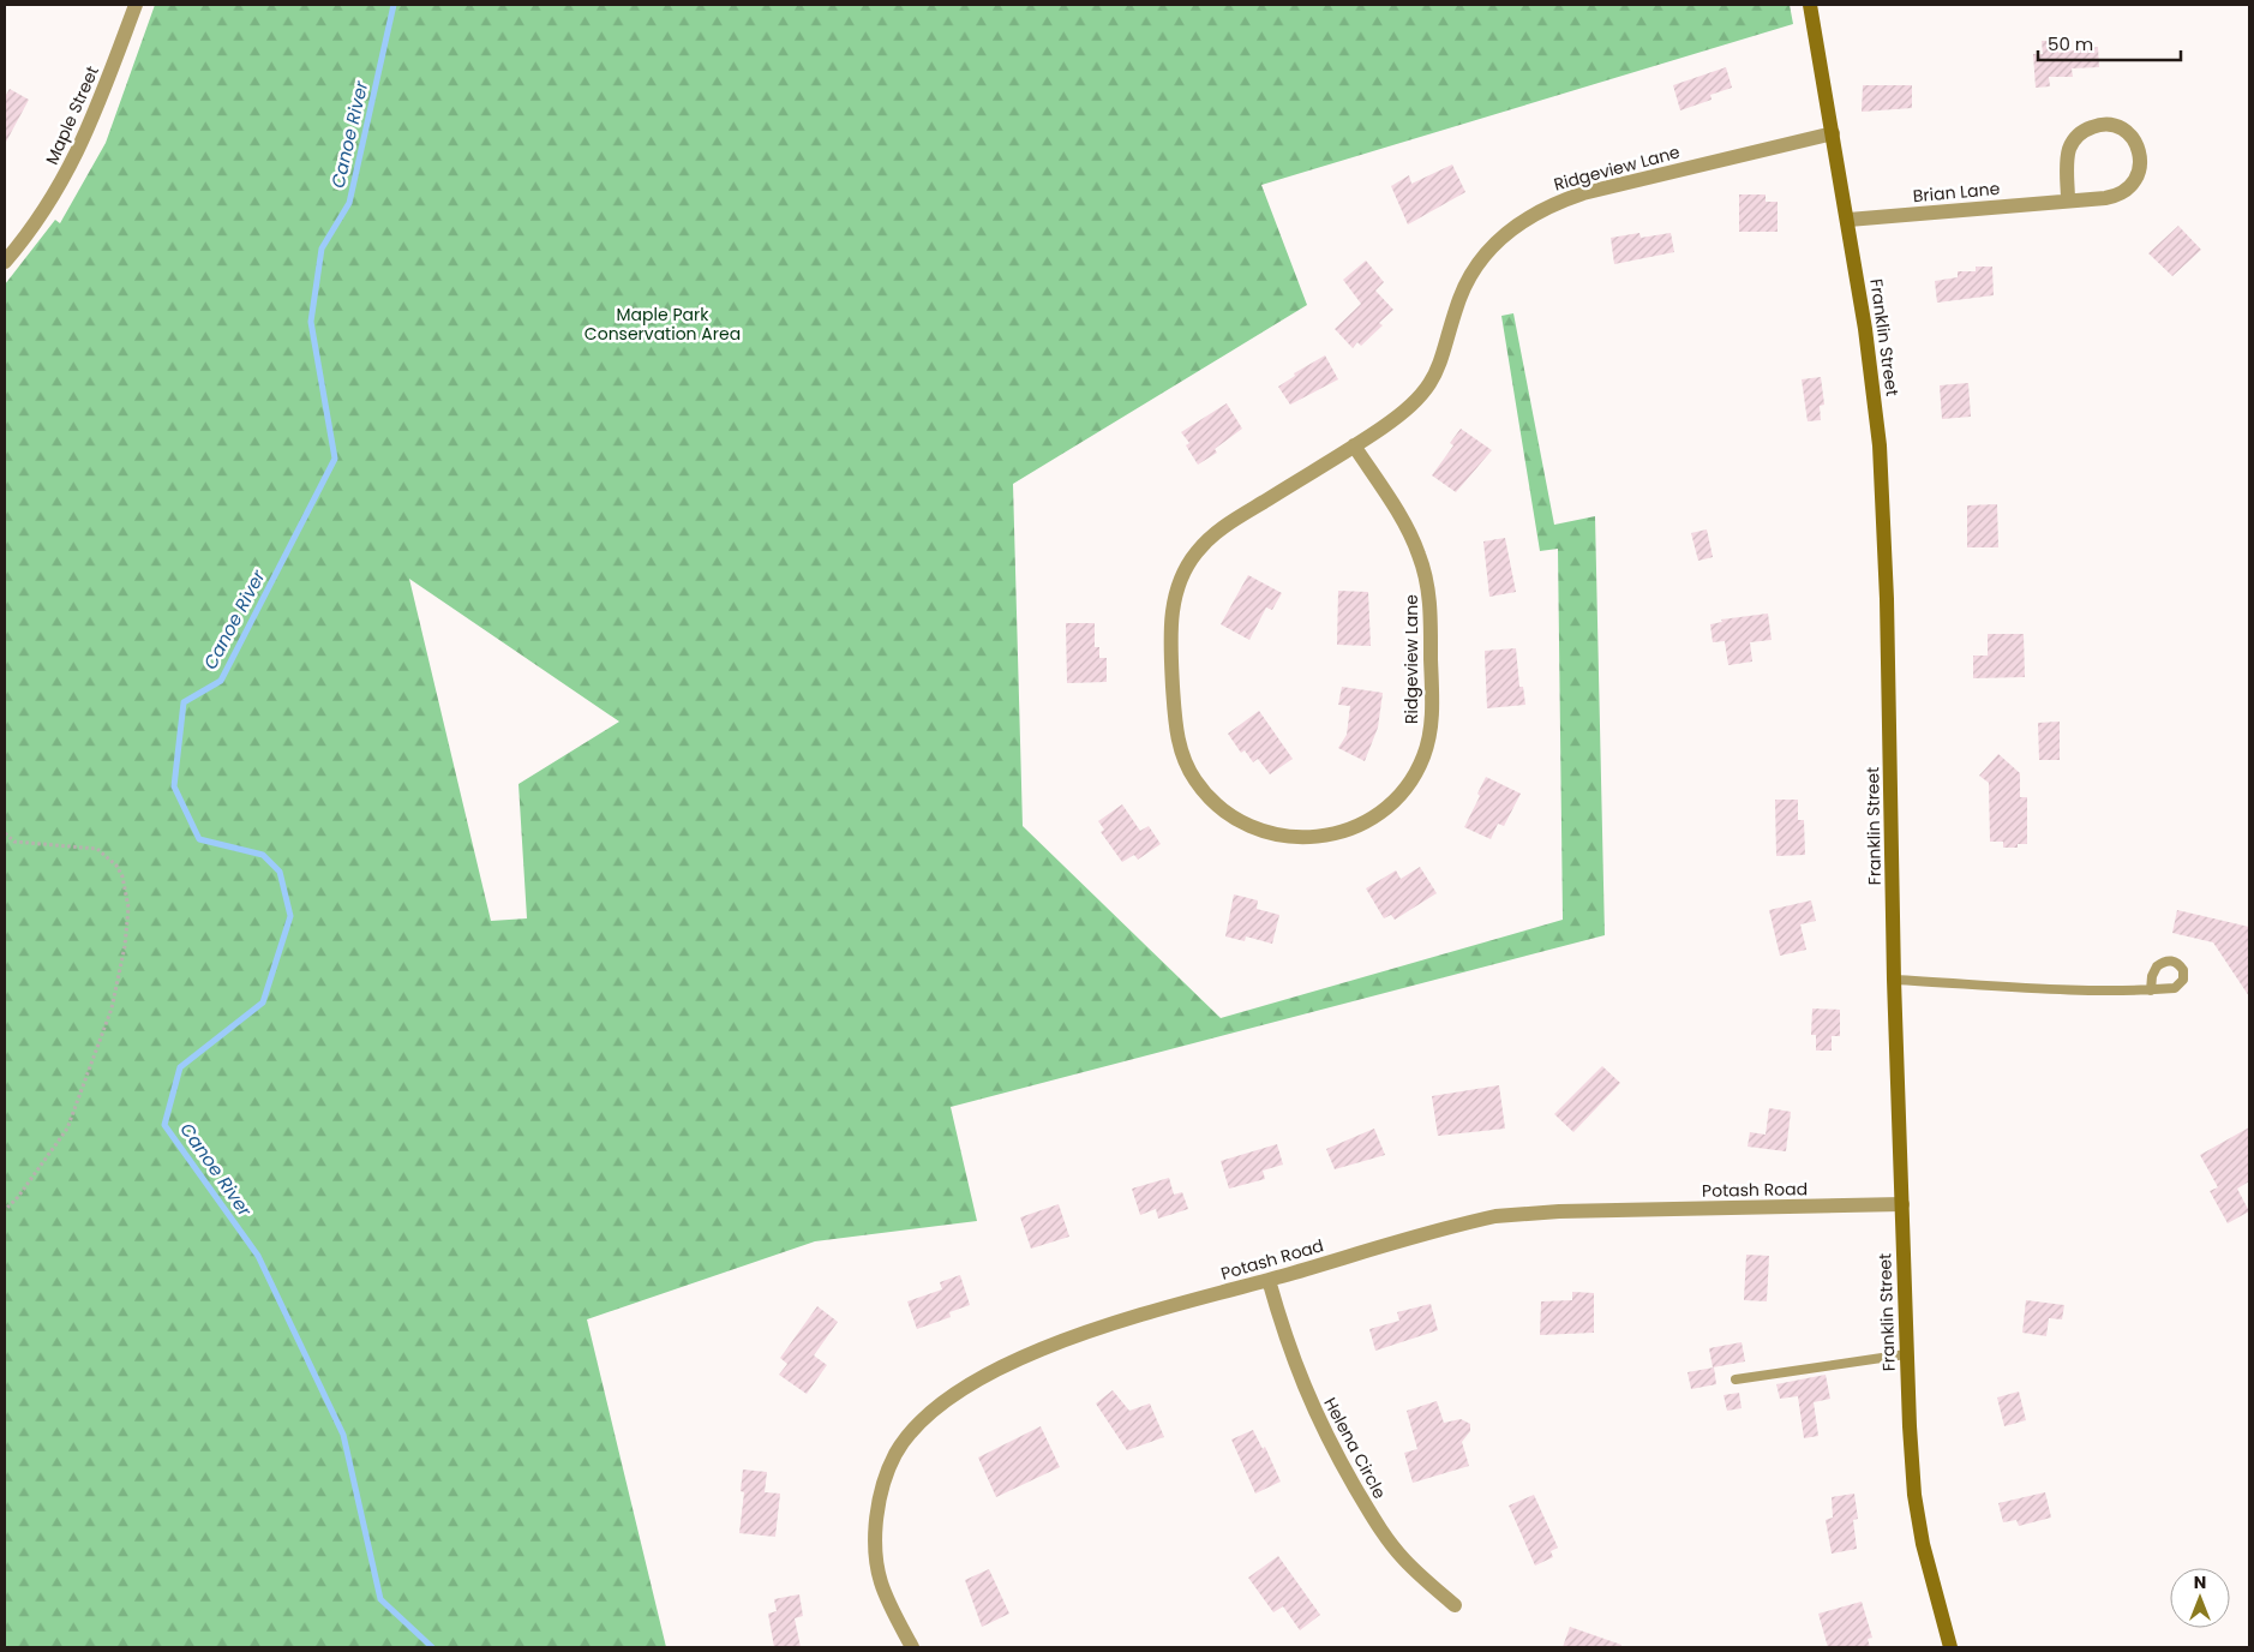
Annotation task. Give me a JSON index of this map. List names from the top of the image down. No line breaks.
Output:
{"streets":{"street":["Maple Street","Ridgeview Lane","Brian Lane","Franklin Street","Potash Road","Helena Circle"]},"crossings":[["Ridgeview Lane","Franklin Street"],["Brian Lane","Franklin Street"],["Franklin Street","Potash Road"],["Potash Road","Helena Circle"]],"water":["Canoe River"],"parks":["Maple Park Conservation Area"],"scale_bar":"50 m","north":"top"}
